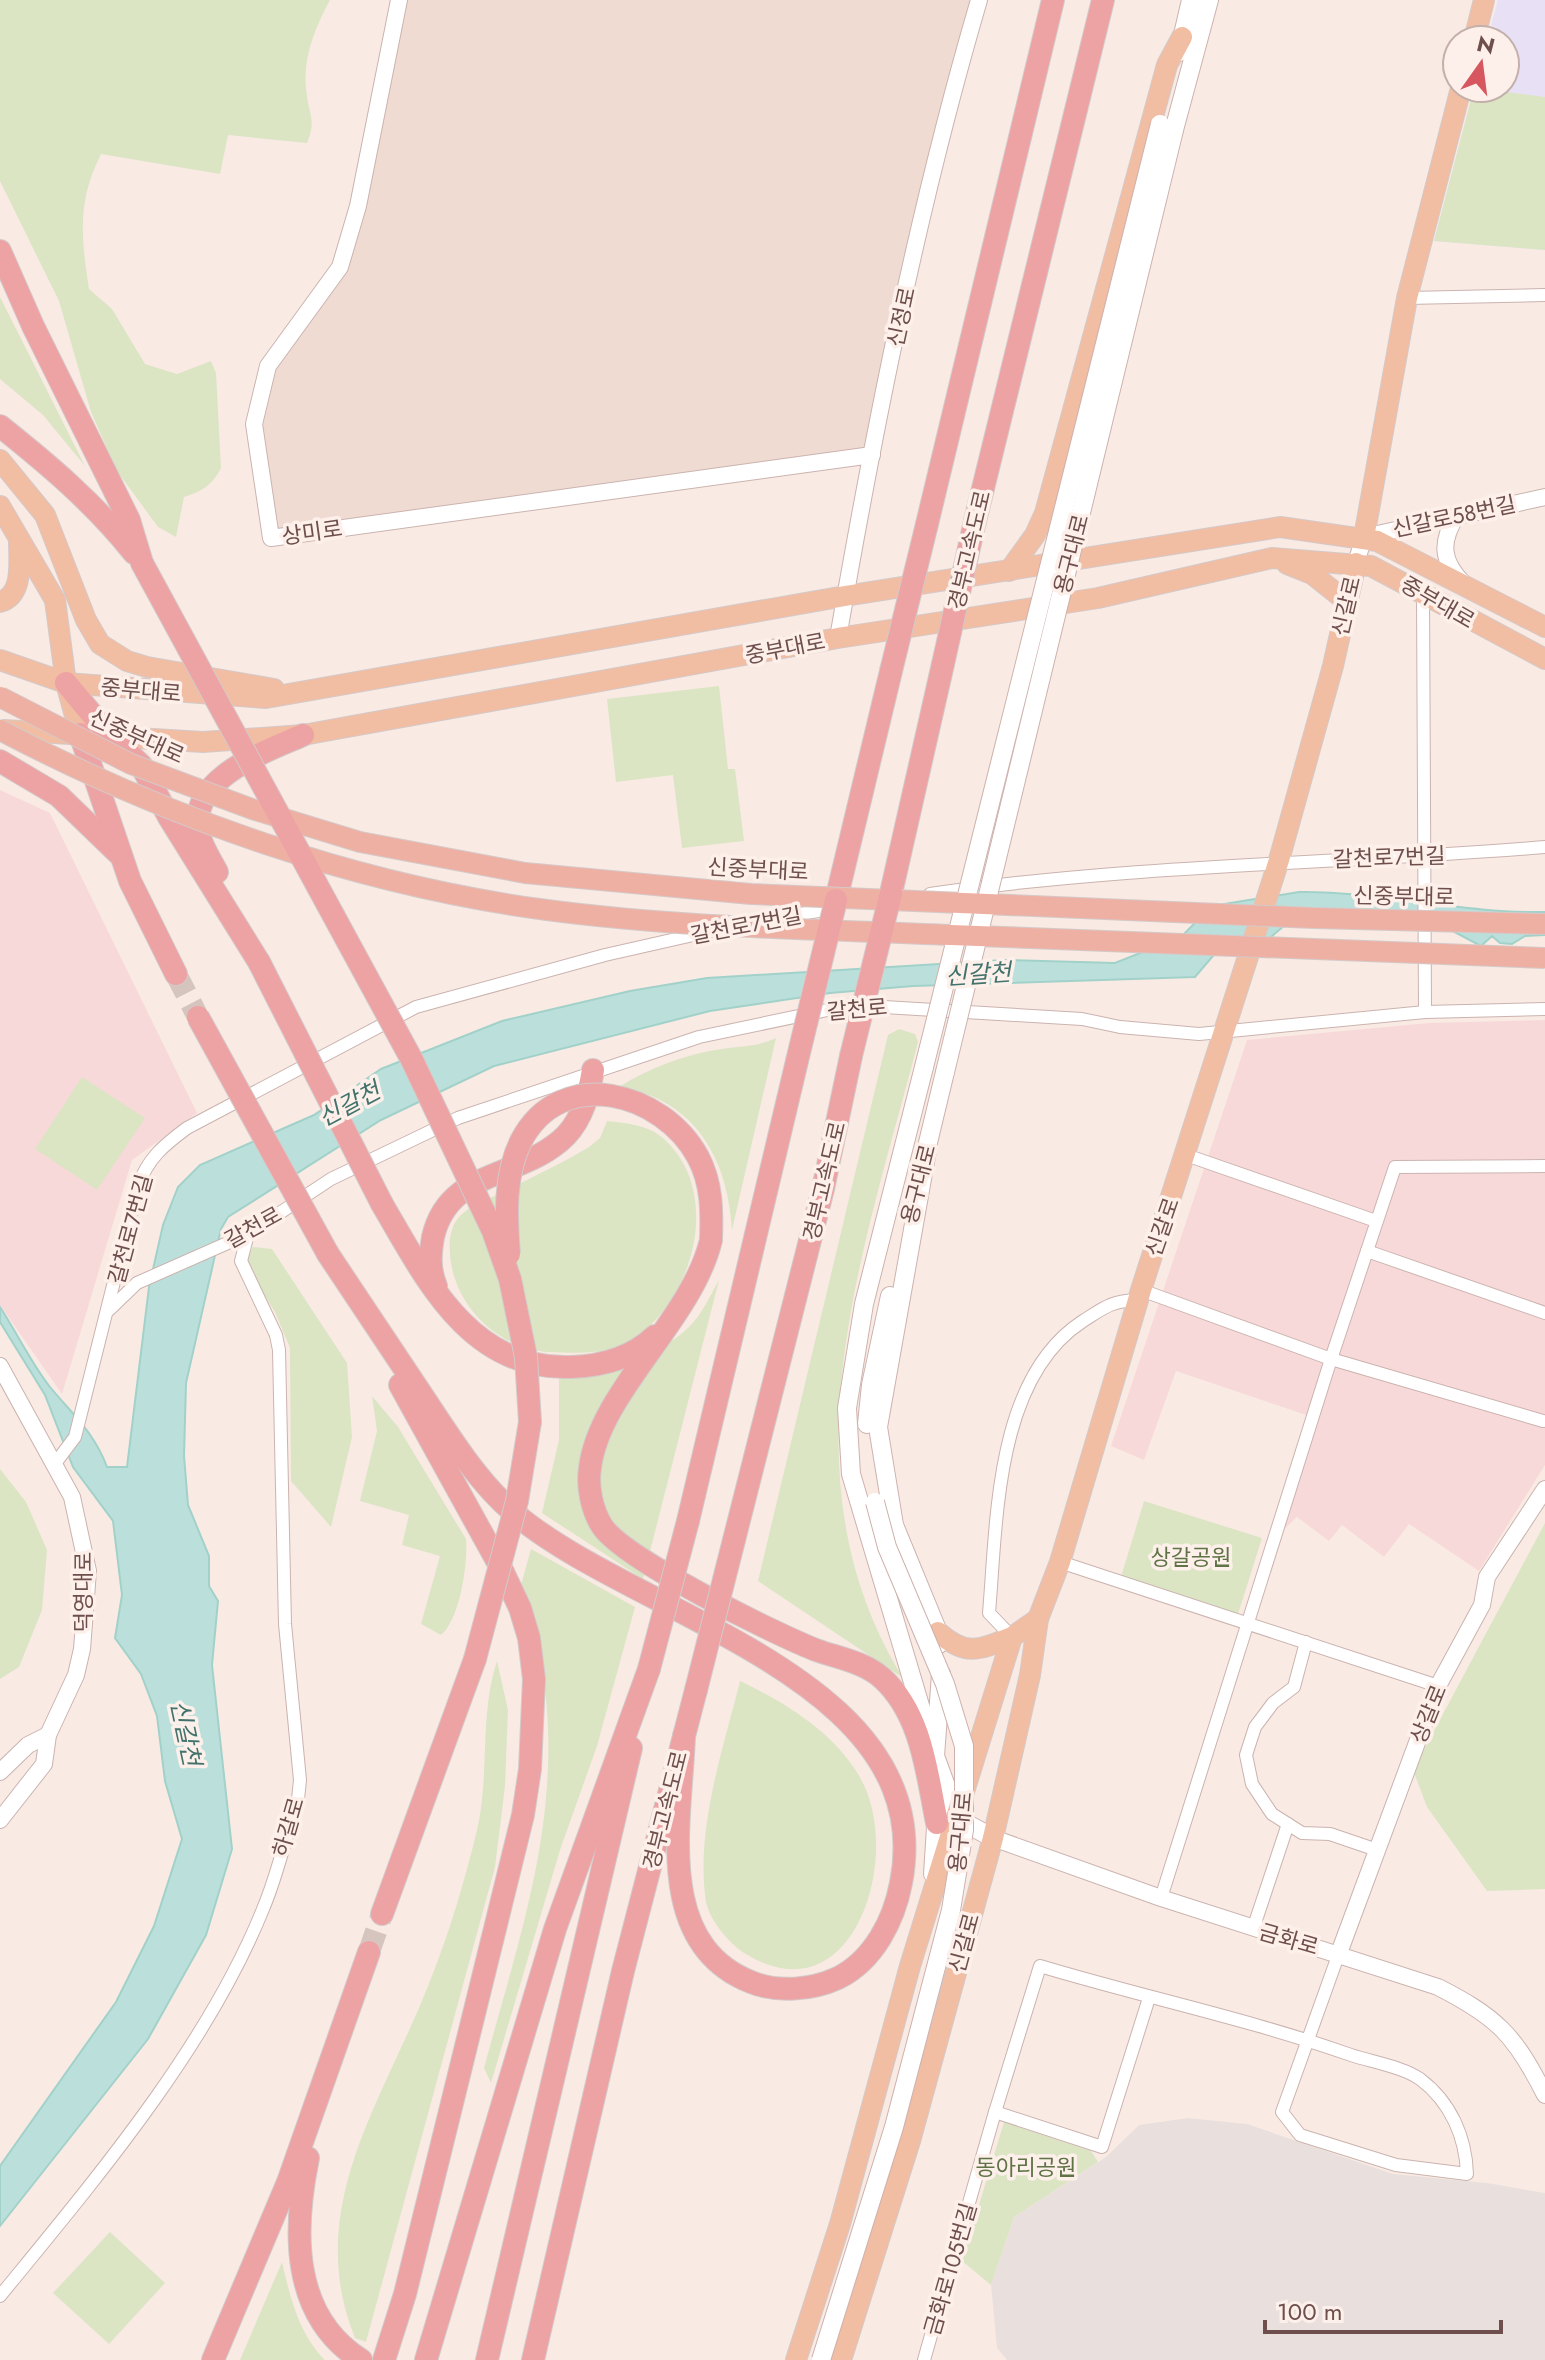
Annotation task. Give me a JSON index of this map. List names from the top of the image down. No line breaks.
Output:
{"streets":{"highway":["경부고속도로","신중부대로"],"main road":["용구대로","중부대로","신갈로"],"street":["신정로","신갈로58번길","상미로","갈천로7번길","갈천로","덕영대로","상갈로","하갈로","금화로","금화로105번길"]},"crossings":[["신정로","상미로"],["신정로","중부대로"],["신갈로58번길","중부대로"],["신갈로58번길","신갈로"],["중부대로","신갈로"],["신갈로","갈천로7번길"],["신갈로","갈천로"],["신갈로","금화로"],["갈천로7번길","갈천로"],["갈천로","하갈로"],["상갈로","금화로"]],"water":["신갈천"],"parks":["상갈공원","동아리공원"],"scale_bar":"100 m","north":"top"}
